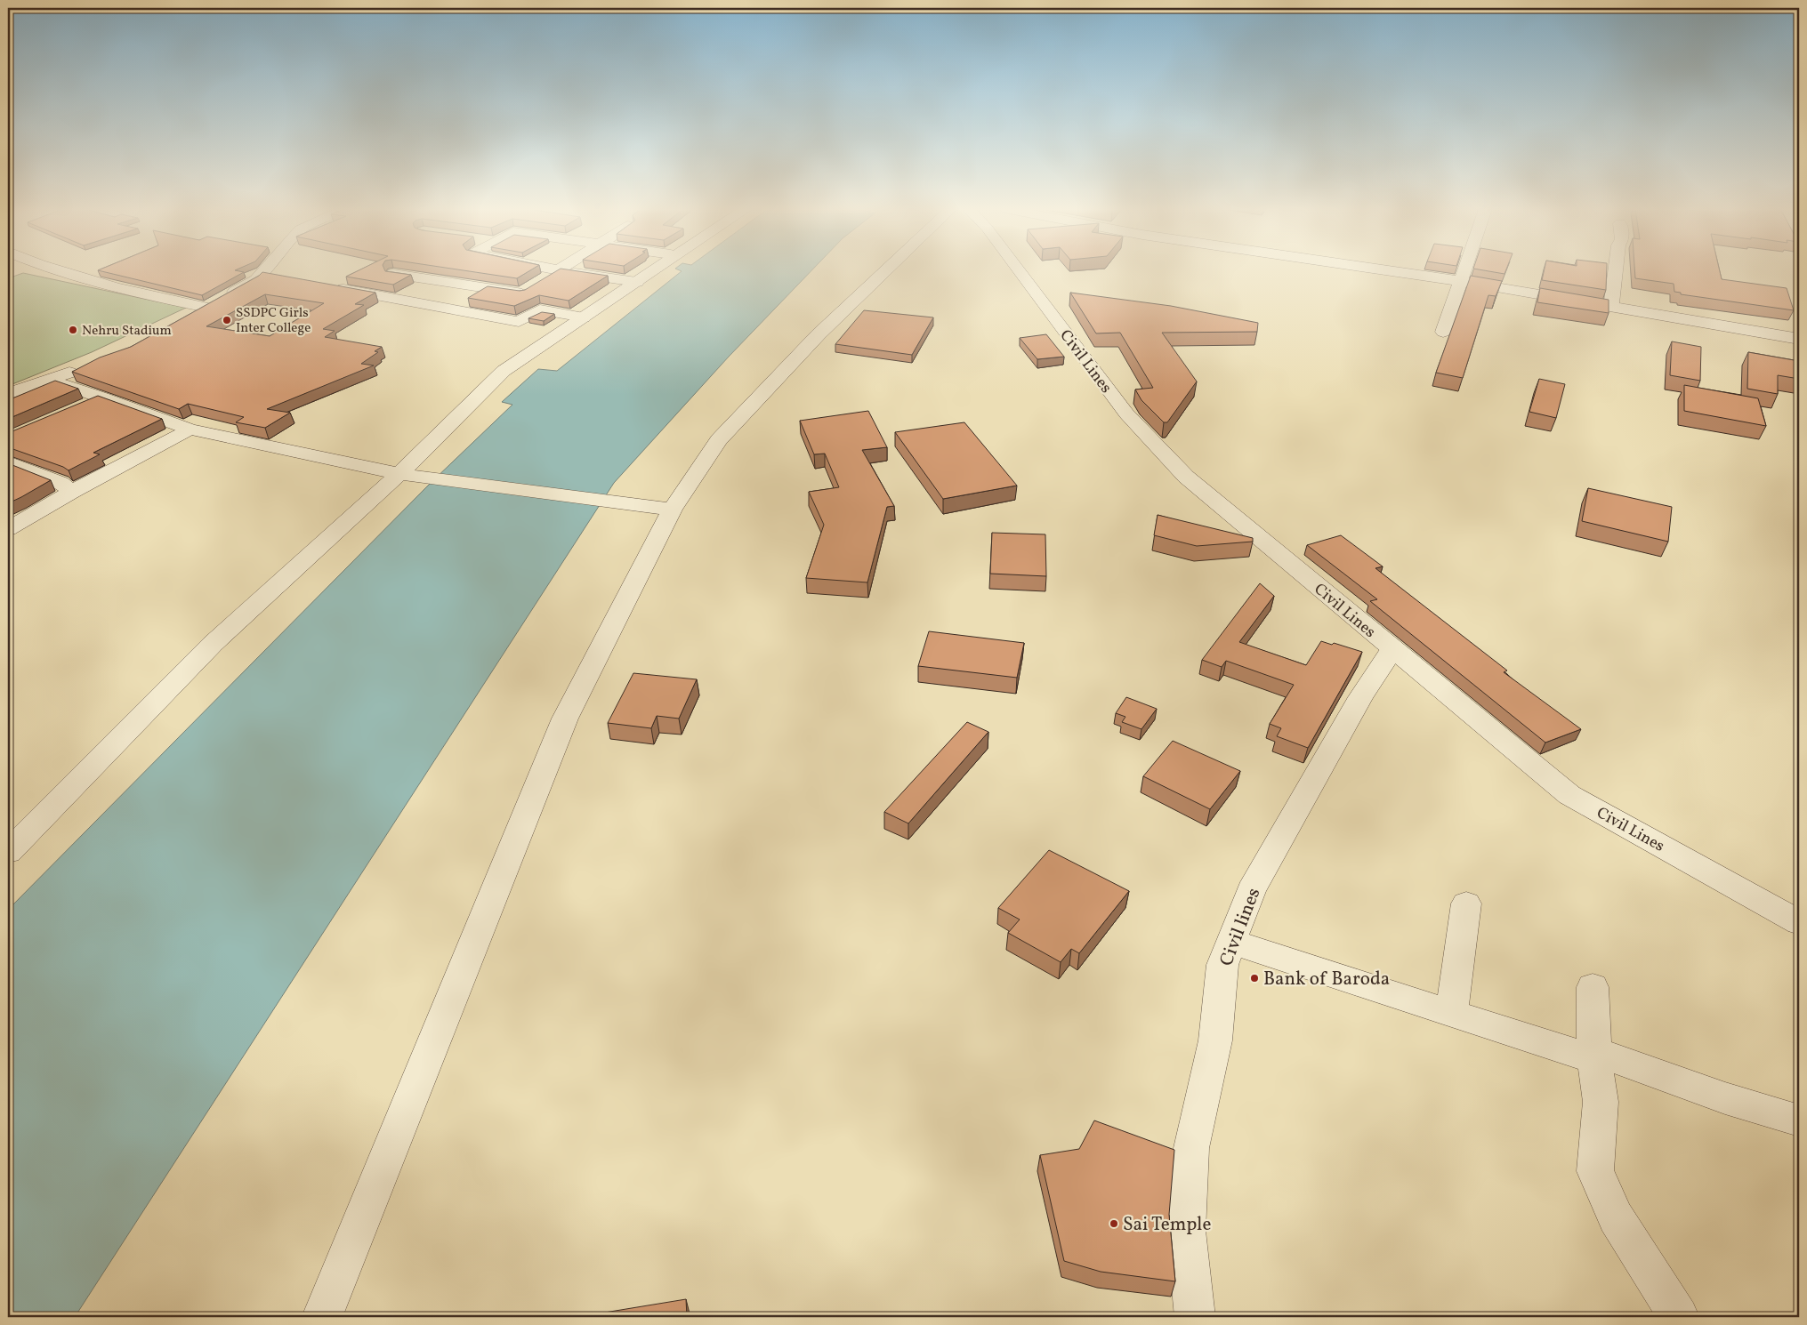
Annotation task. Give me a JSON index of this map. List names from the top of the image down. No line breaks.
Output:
{"streets":{"street":["Civil Lines","Civil lines"]},"crossings":[["Civil Lines","Civil lines"]],"places":["SSDPC Girls Inter College","Nehru Stadium","Bank of Baroda","Sai Temple"]}
